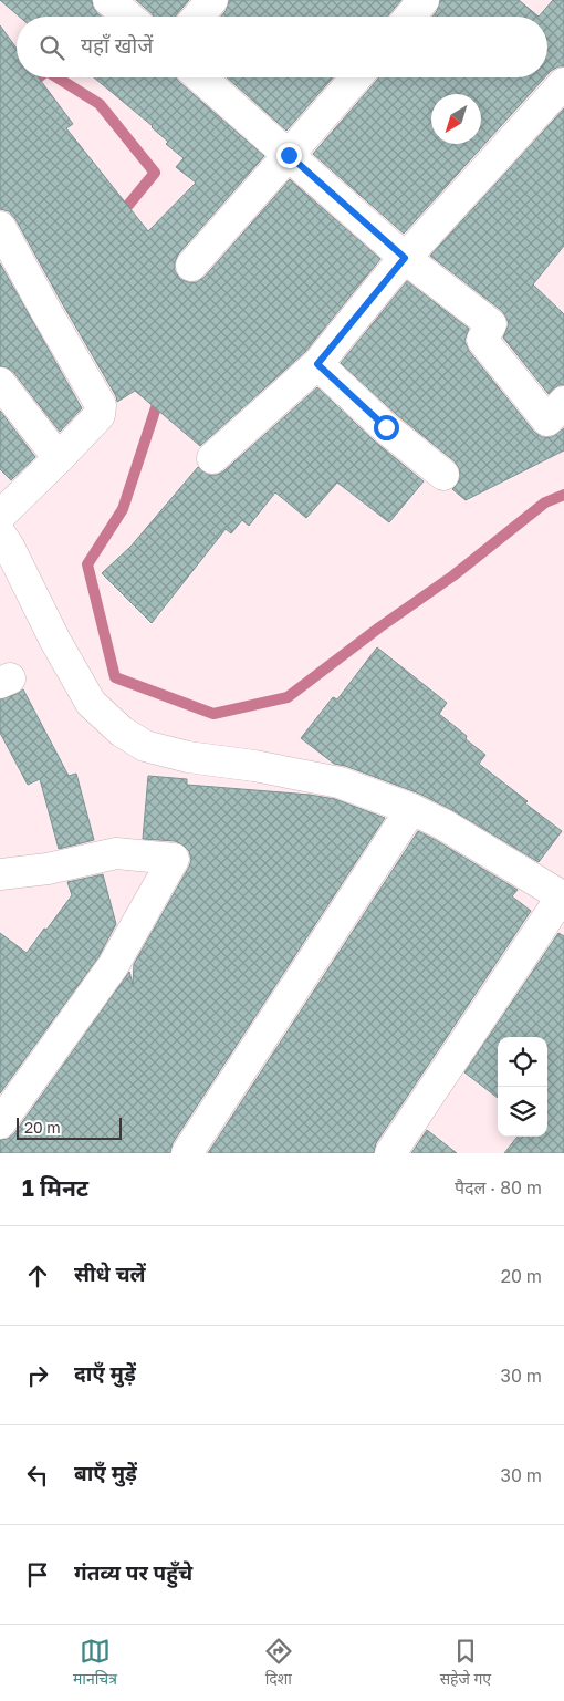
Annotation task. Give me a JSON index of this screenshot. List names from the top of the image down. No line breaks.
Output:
{"scale_bar":"20 m","north":"bottom left","page":{"search":"यहाँ खोजें","scale":"20 m","heading":["1 मिनट","पैदल · 80 m"],"list":[["सीधे चलें","20 m"],["दाएँ मुड़ें","30 m"],["बाएँ मुड़ें","30 m"],"गंतव्य पर पहुँचे"],"nav":["मानचित्र","दिशा","सहेजे गए"]}}
